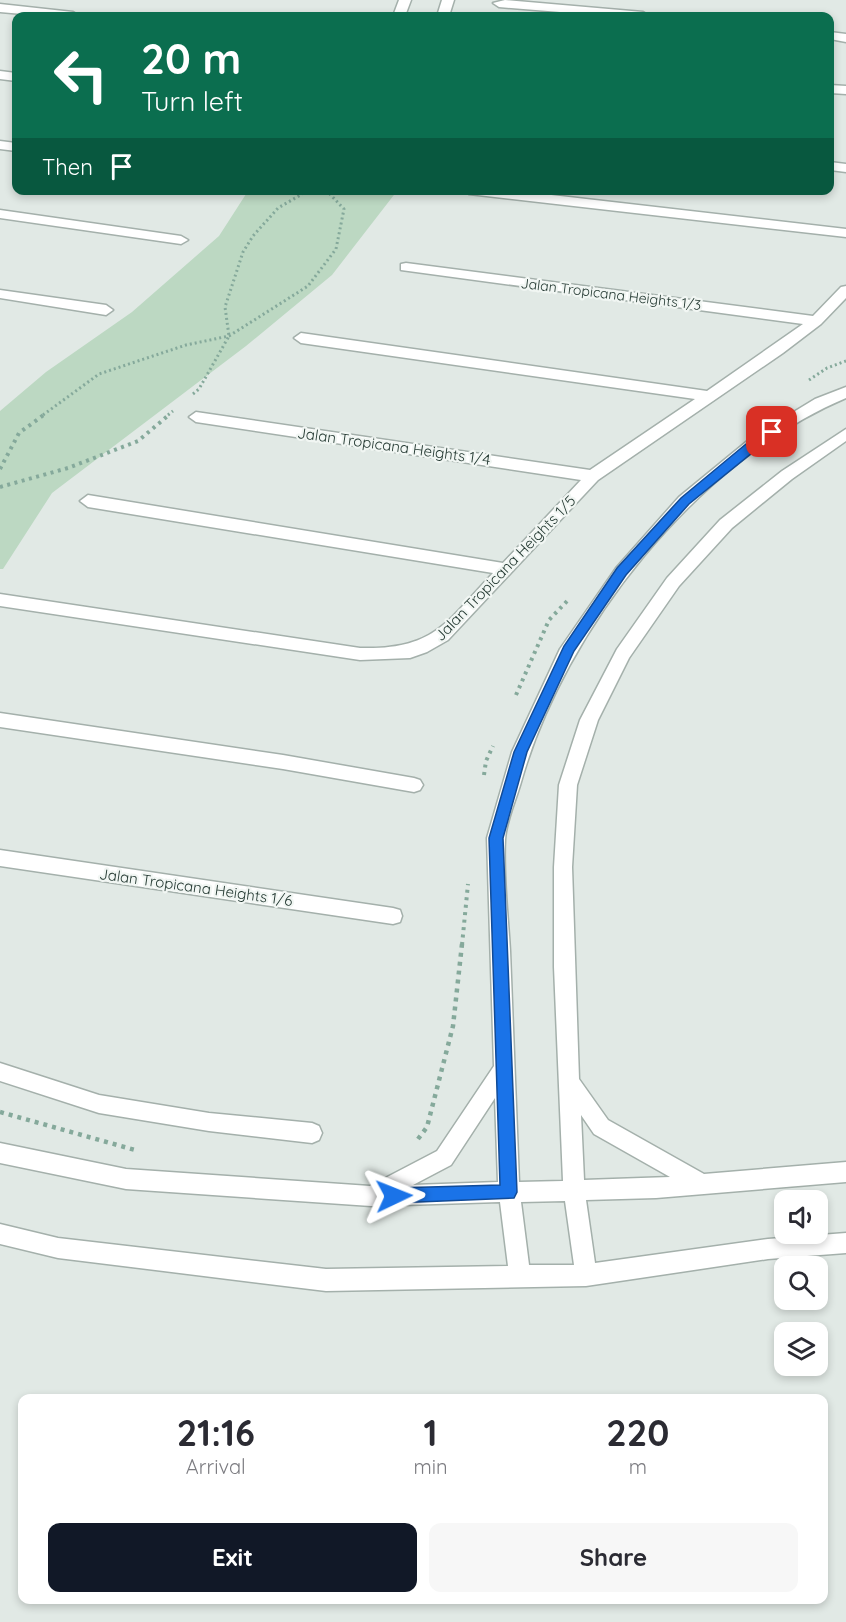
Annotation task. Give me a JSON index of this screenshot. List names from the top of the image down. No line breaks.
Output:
{"streets":{"street":["Jalan Tropicana Heights 1/3","Jalan Tropicana Heights 1/4","Jalan Tropicana Heights 1/5","Jalan Tropicana Heights 1/6"]},"crossings":[["Jalan Tropicana Heights 1/3","Jalan Tropicana Heights 1/5"],["Jalan Tropicana Heights 1/4","Jalan Tropicana Heights 1/5"]],"page":{"turn":["20 m","Turn left"],"then":"Then","eta":["21:16","Arrival","1","min","220","m"],"buttons":["Exit","Share"]}}
